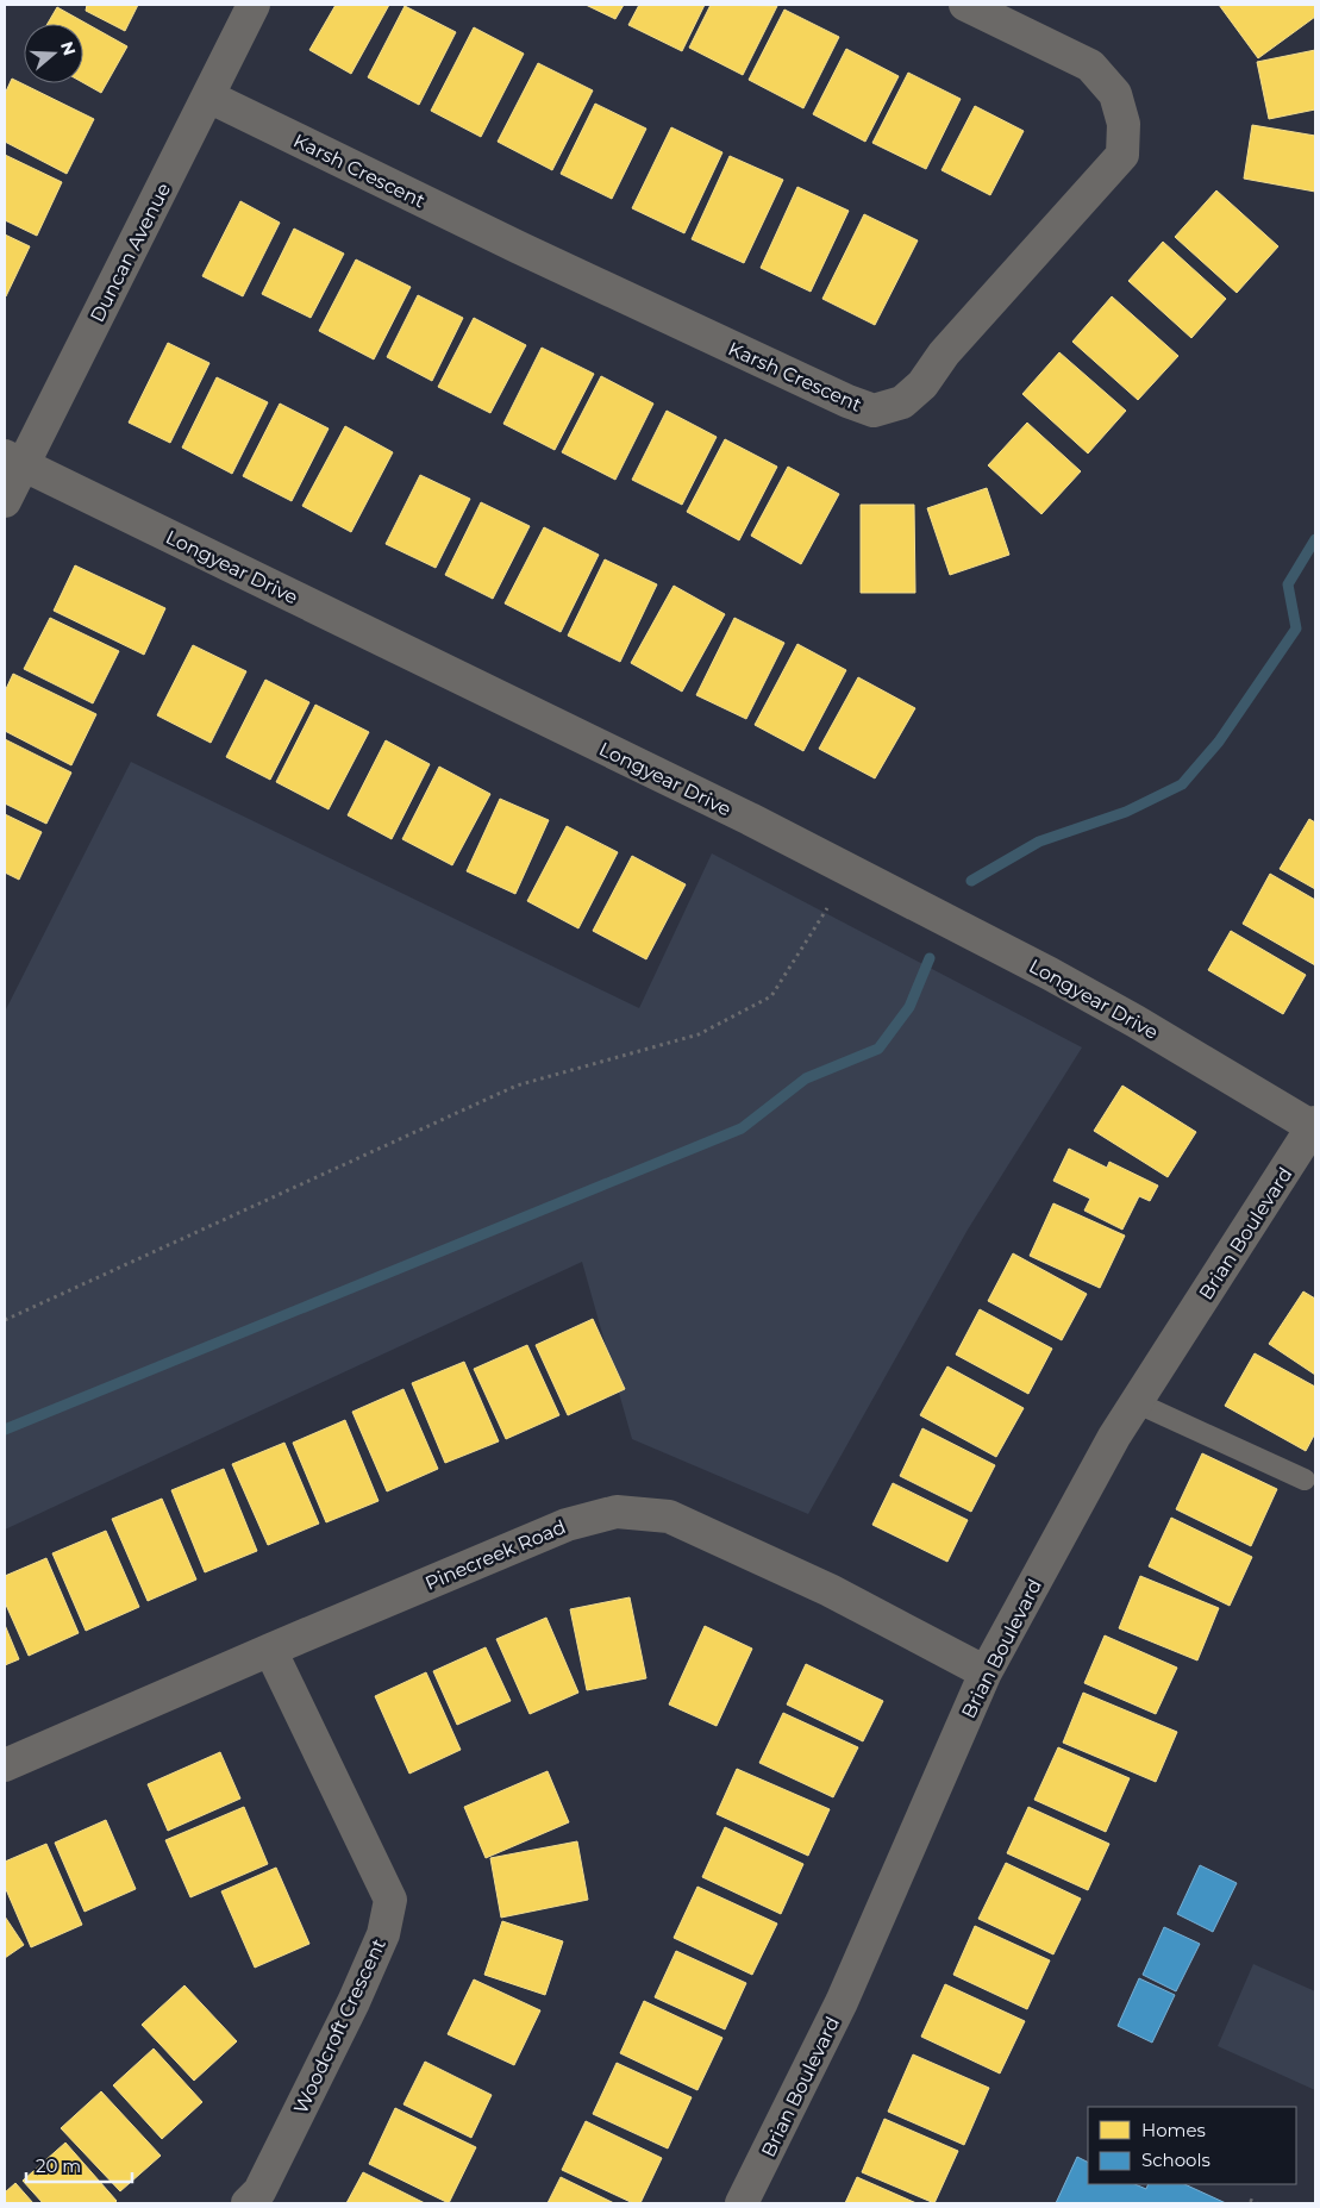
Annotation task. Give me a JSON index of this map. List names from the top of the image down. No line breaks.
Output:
{"streets":{"street":["Karsh Crescent","Duncan Avenue","Longyear Drive","Brian Boulevard","Pinecreek Road","Woodcroft Crescent"]},"crossings":[["Karsh Crescent","Duncan Avenue"],["Duncan Avenue","Longyear Drive"],["Longyear Drive","Brian Boulevard"],["Brian Boulevard","Pinecreek Road"],["Pinecreek Road","Woodcroft Crescent"]],"legend":["Homes","Schools"],"scale_bar":"20 m","north":"right"}
